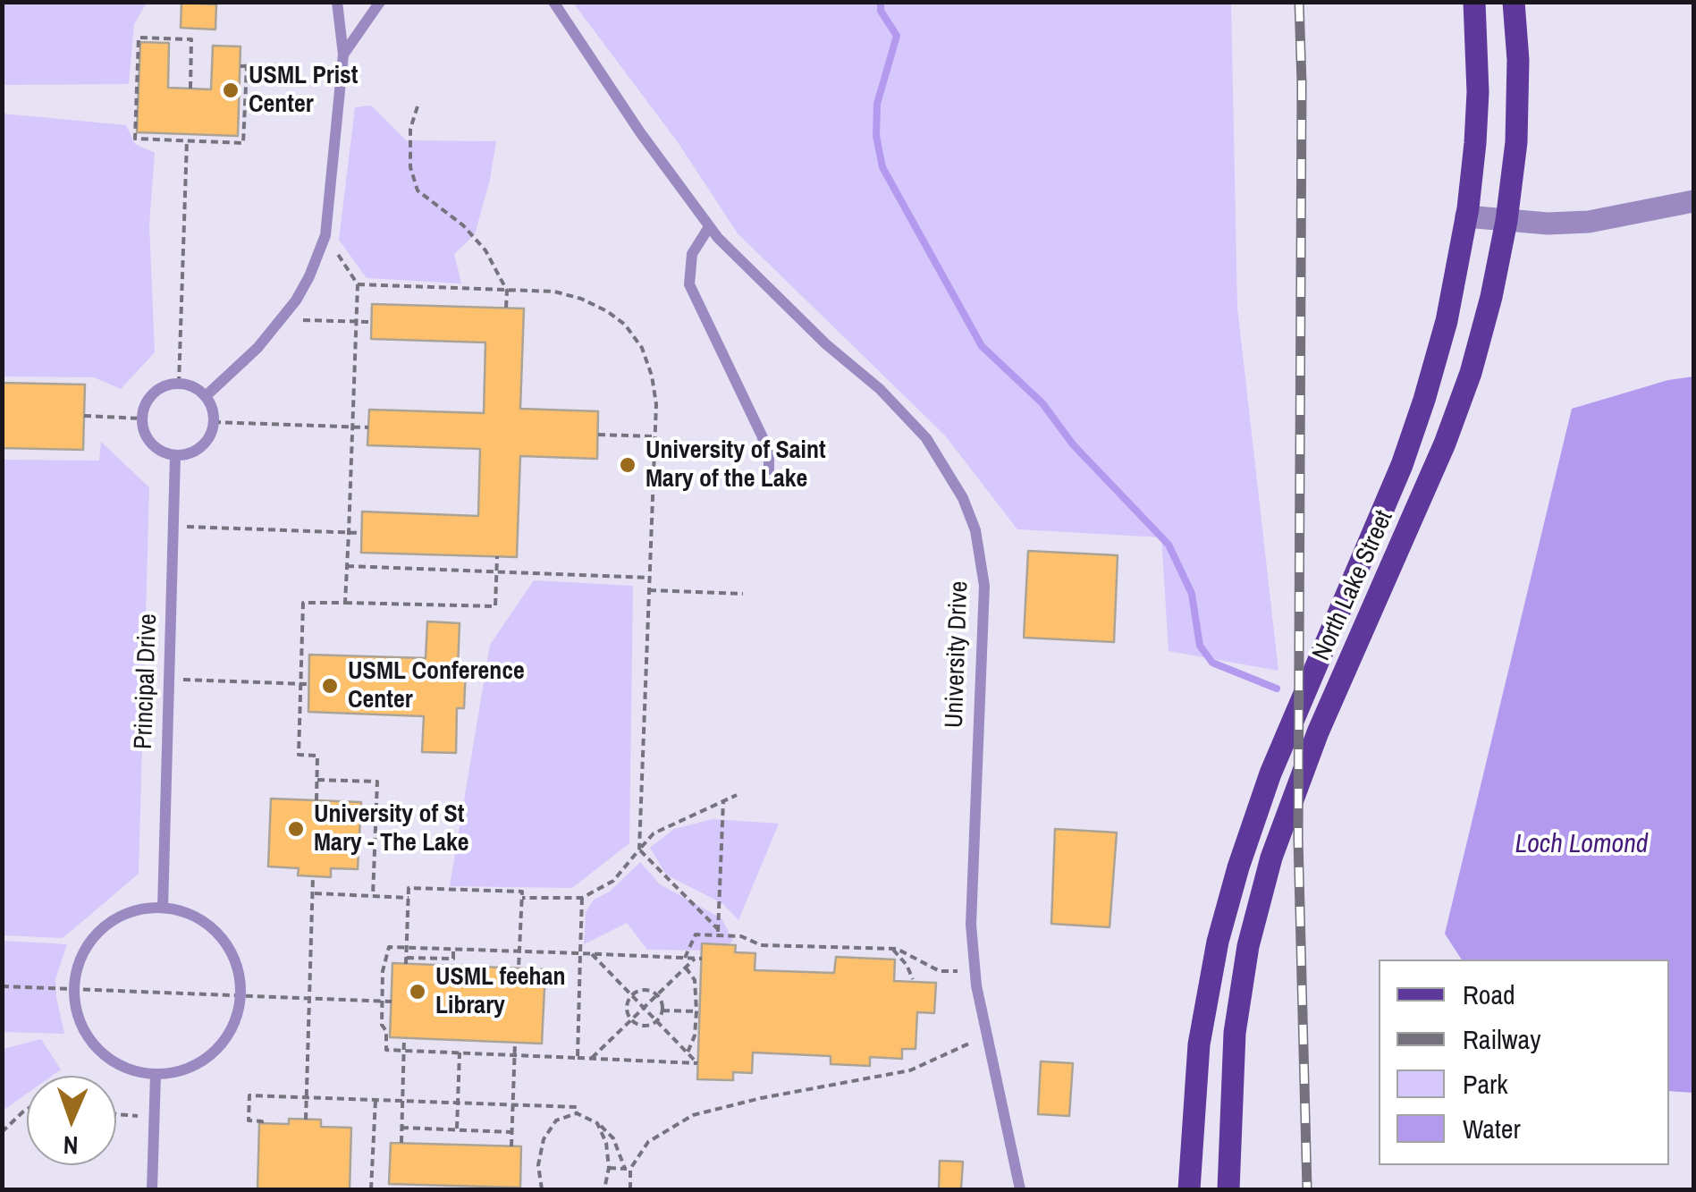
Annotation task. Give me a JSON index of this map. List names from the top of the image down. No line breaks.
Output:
{"streets":{"main road":["North Lake Street"],"lane":["University Drive","Principal Drive"]},"water":["Loch Lomond"],"places":["USML Prist Center","University of Saint Mary of the Lake","USML Conference Center","University of St Mary - The Lake","USML feehan Library"],"legend":["Road","Railway","Park","Water"],"north":"bottom"}
